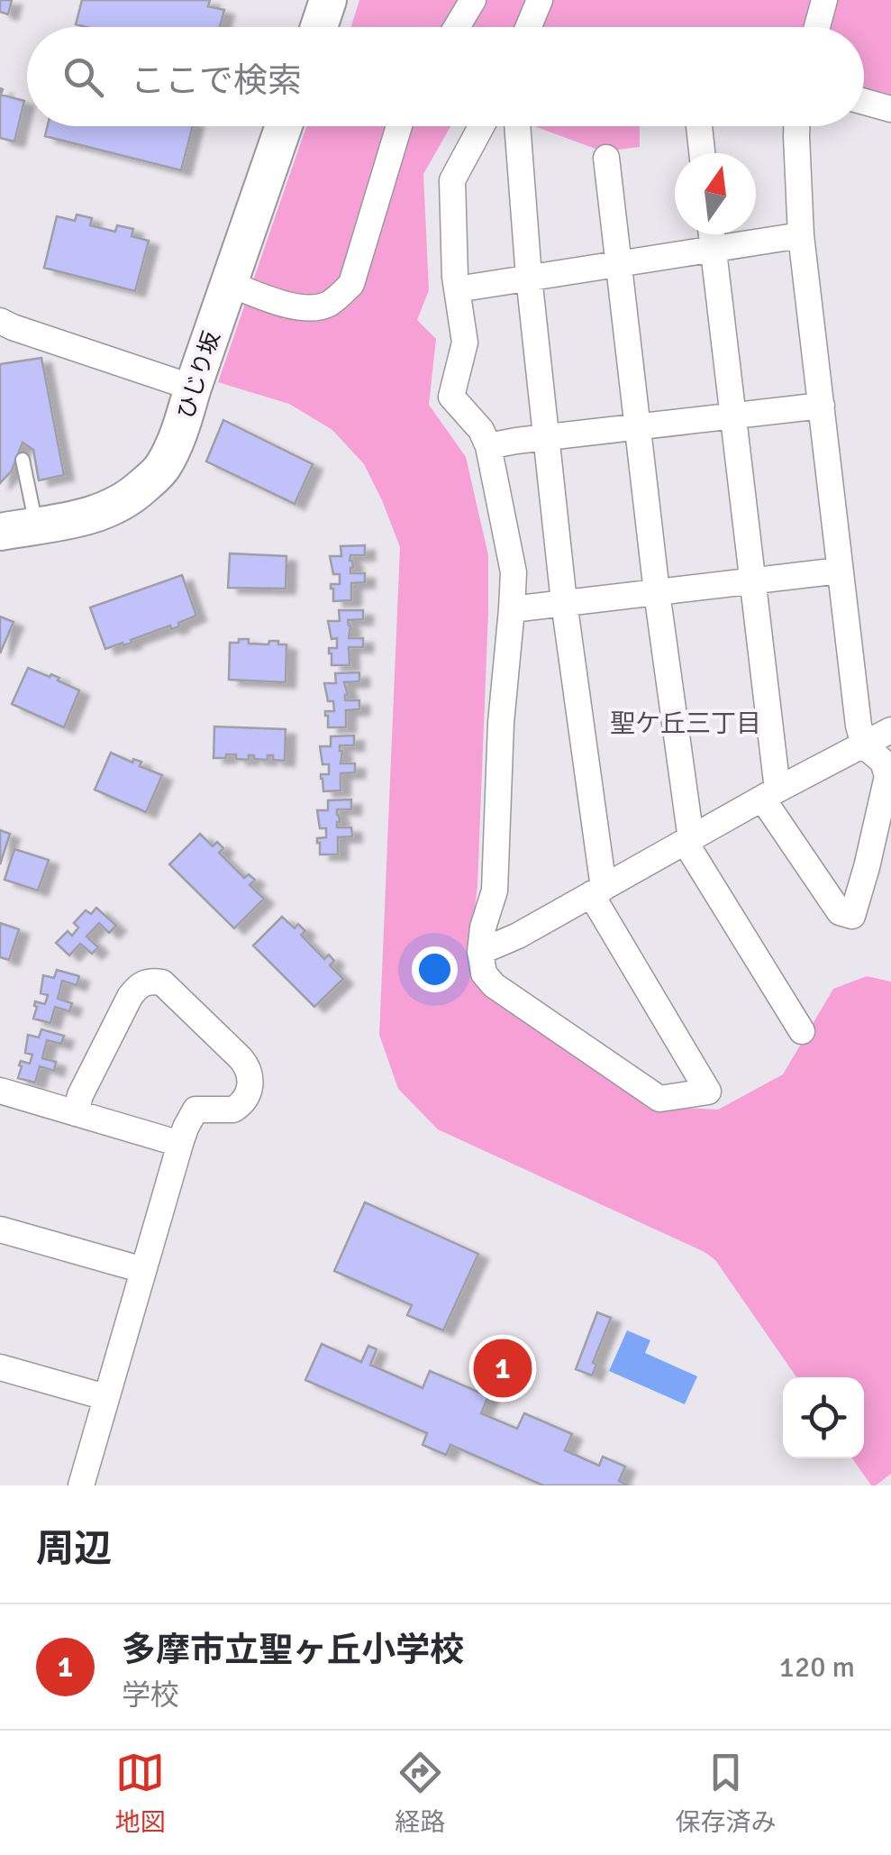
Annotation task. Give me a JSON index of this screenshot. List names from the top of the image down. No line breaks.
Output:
{"streets":{"street":["ひじり坂"]},"districts":["聖ケ丘三丁目"],"north":"top","page":{"search":"ここで検索","pins":"1","heading":"周辺","list":[{"mark":"1","name":"多摩市立聖ヶ丘小学校","note":"学校","value":"120 m"}],"nav":["地図","経路","保存済み"]}}
